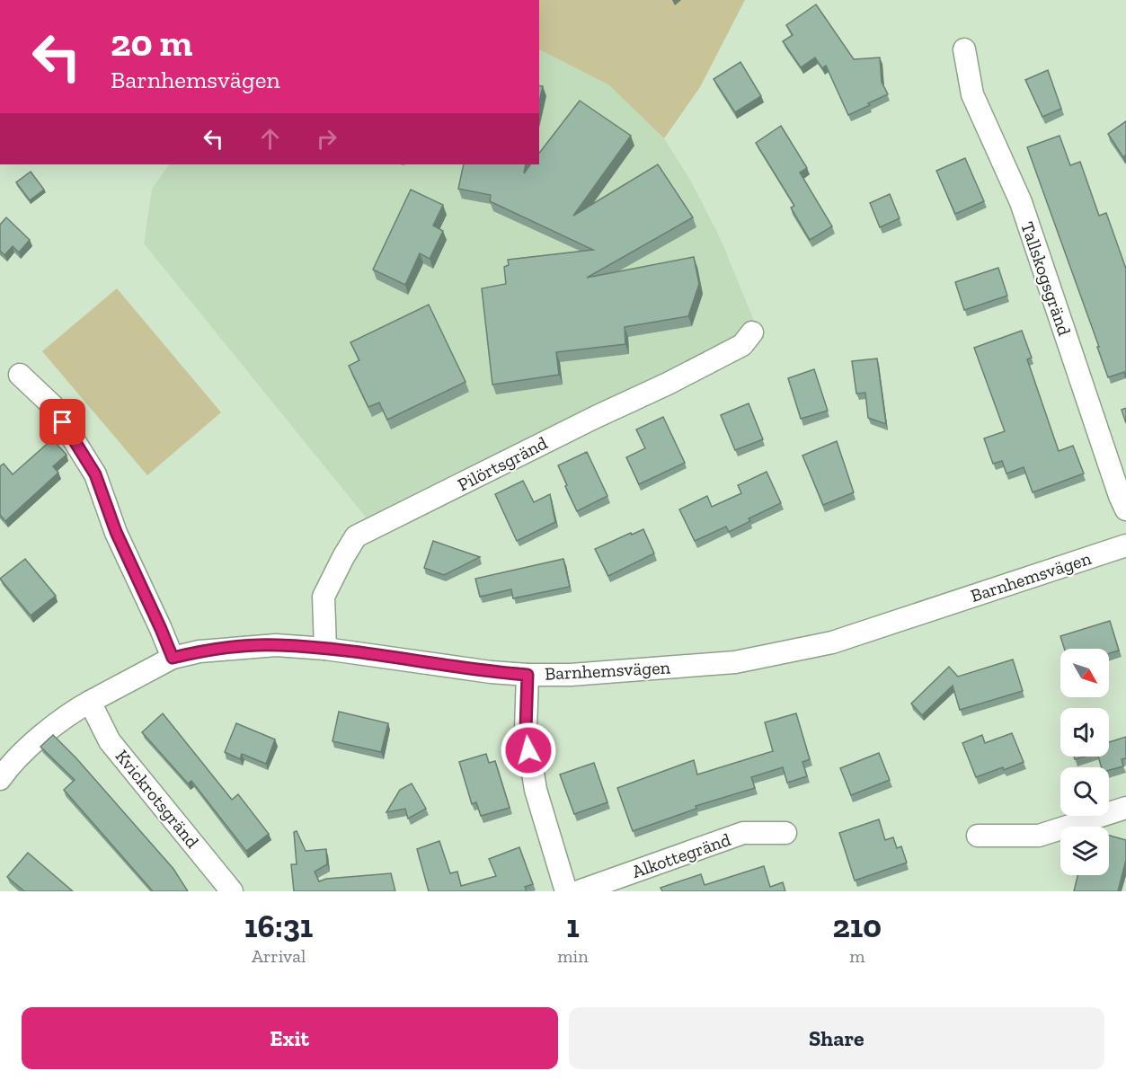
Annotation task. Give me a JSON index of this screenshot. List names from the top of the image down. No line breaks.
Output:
{"streets":{"street":["Tallskogsgränd","Pilörtsgränd","Barnhemsvägen","Kvickrotsgränd","Alkottegränd"]},"crossings":[["Pilörtsgränd","Barnhemsvägen"]],"north":"bottom right","page":{"turn":["20 m","Barnhemsvägen"],"eta":["16:31","Arrival","1","min","210","m"],"buttons":["Exit","Share"]}}
